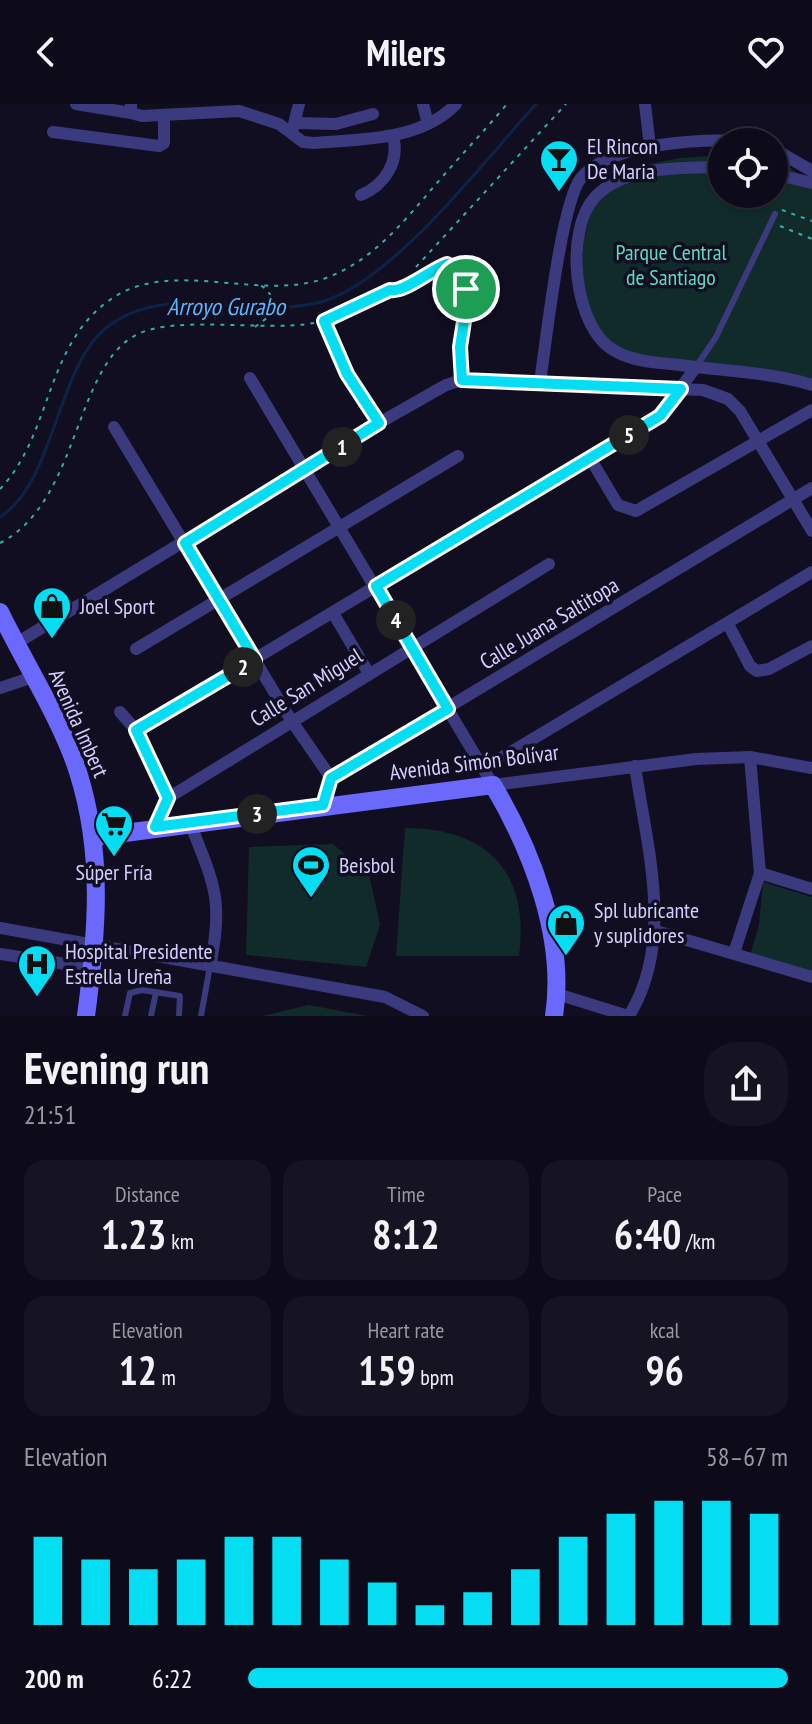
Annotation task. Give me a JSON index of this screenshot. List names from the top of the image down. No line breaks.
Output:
{"streets":{"street":["Calle Juana Saltitopa","Calle San Miguel","Avenida Imbert","Avenida Simón Bolívar"]},"crossings":[["Avenida Imbert","Avenida Simón Bolívar"]],"water":["Arroyo Gurabo"],"parks":["Parque Central de Santiago"],"places":{"bar":["El Rincon De Maria"],"shop":["Joel Sport","Spl lubricante y suplidores"],"supermarket":["Súper Fría"],"sports":["Beisbol"],"hospital":["Hospital Presidente Estrella Ureña"]},"page":{"header":"Milers","pins":["5","1","4","2","3"],"heading":["Evening run","21:51"],"stats":[["Distance","1.23 km"],["Time","8:12"],["Pace","6:40 /km"],["Elevation","12 m"],["Heart rate","159 bpm"],["kcal","96"]],"chart":["Elevation","58–67 m"],"list":[{"name":"200 m","note":"6:22"}]}}
